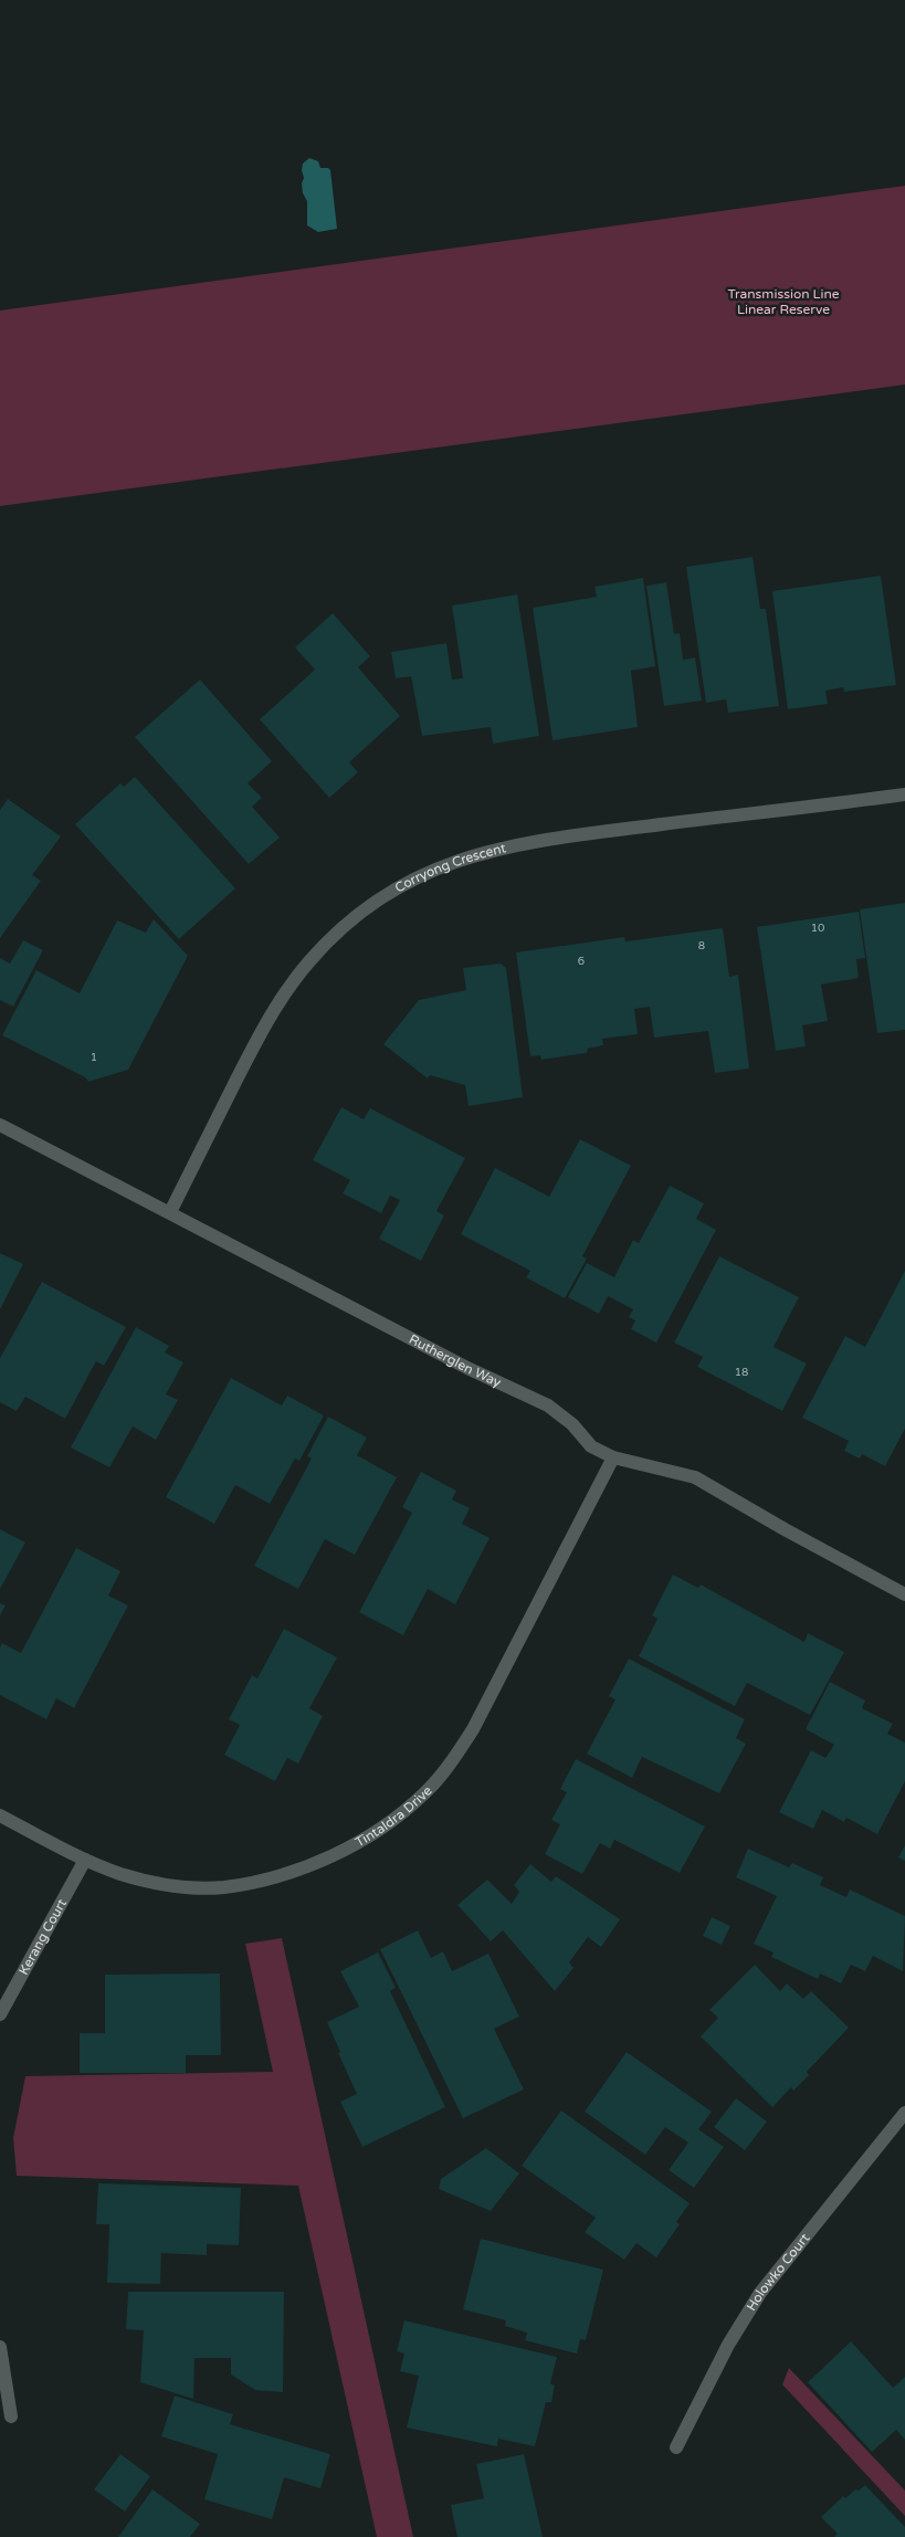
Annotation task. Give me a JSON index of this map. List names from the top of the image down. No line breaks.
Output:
{"streets":{"street":["Corryong Crescent","Rutherglen Way","Tintaldra Drive","Kerang Court","Holowko Court"]},"crossings":[["Corryong Crescent","Rutherglen Way"],["Rutherglen Way","Tintaldra Drive"],["Tintaldra Drive","Kerang Court"]],"parks":["Transmission Line Linear Reserve"],"house_numbers":["10","8","6","1","18"]}
